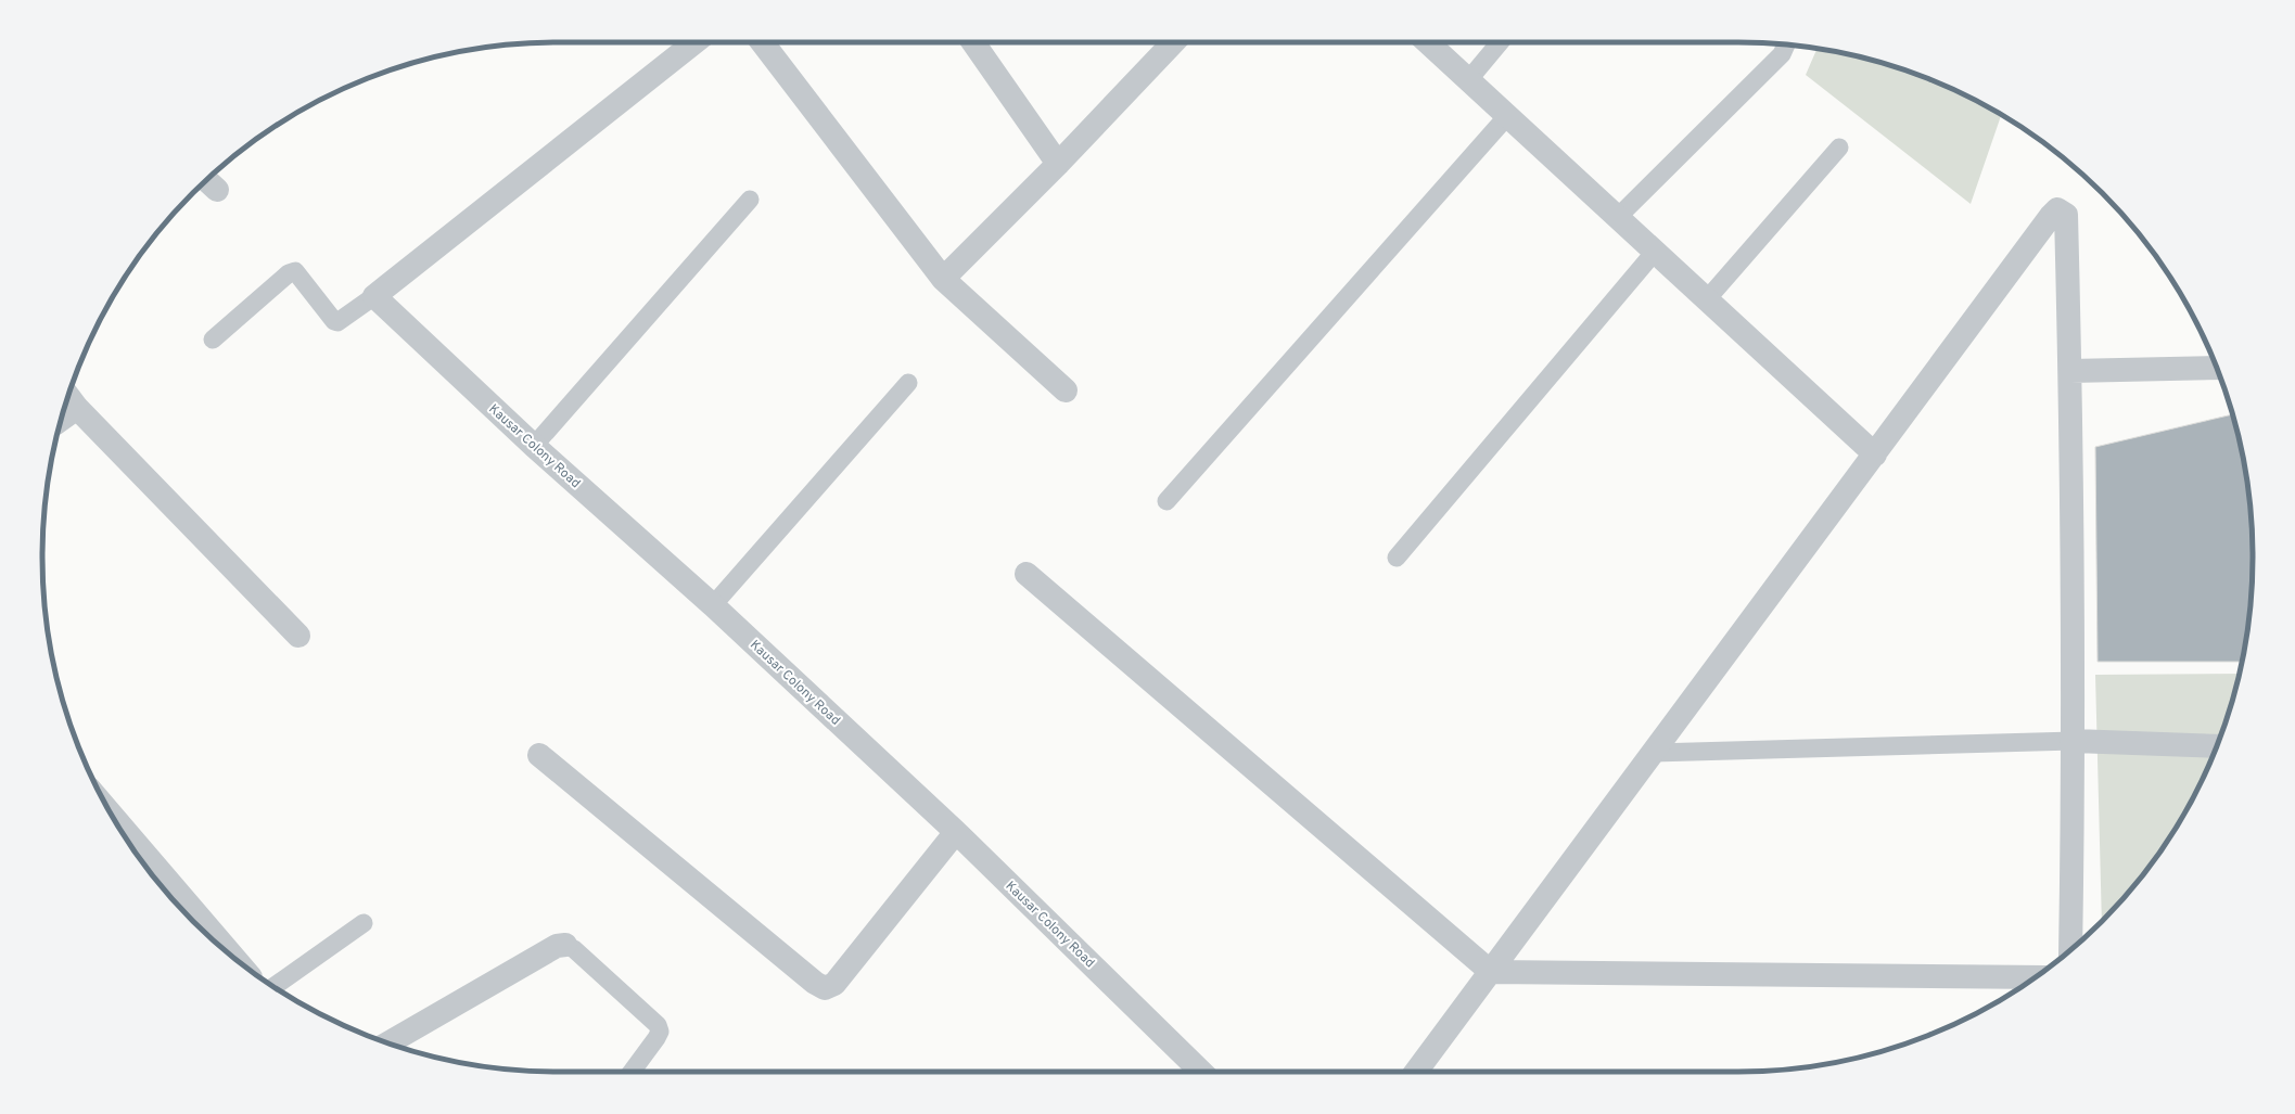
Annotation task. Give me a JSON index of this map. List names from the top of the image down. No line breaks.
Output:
{"streets":{"street":["Kausar Colony Road"]}}
